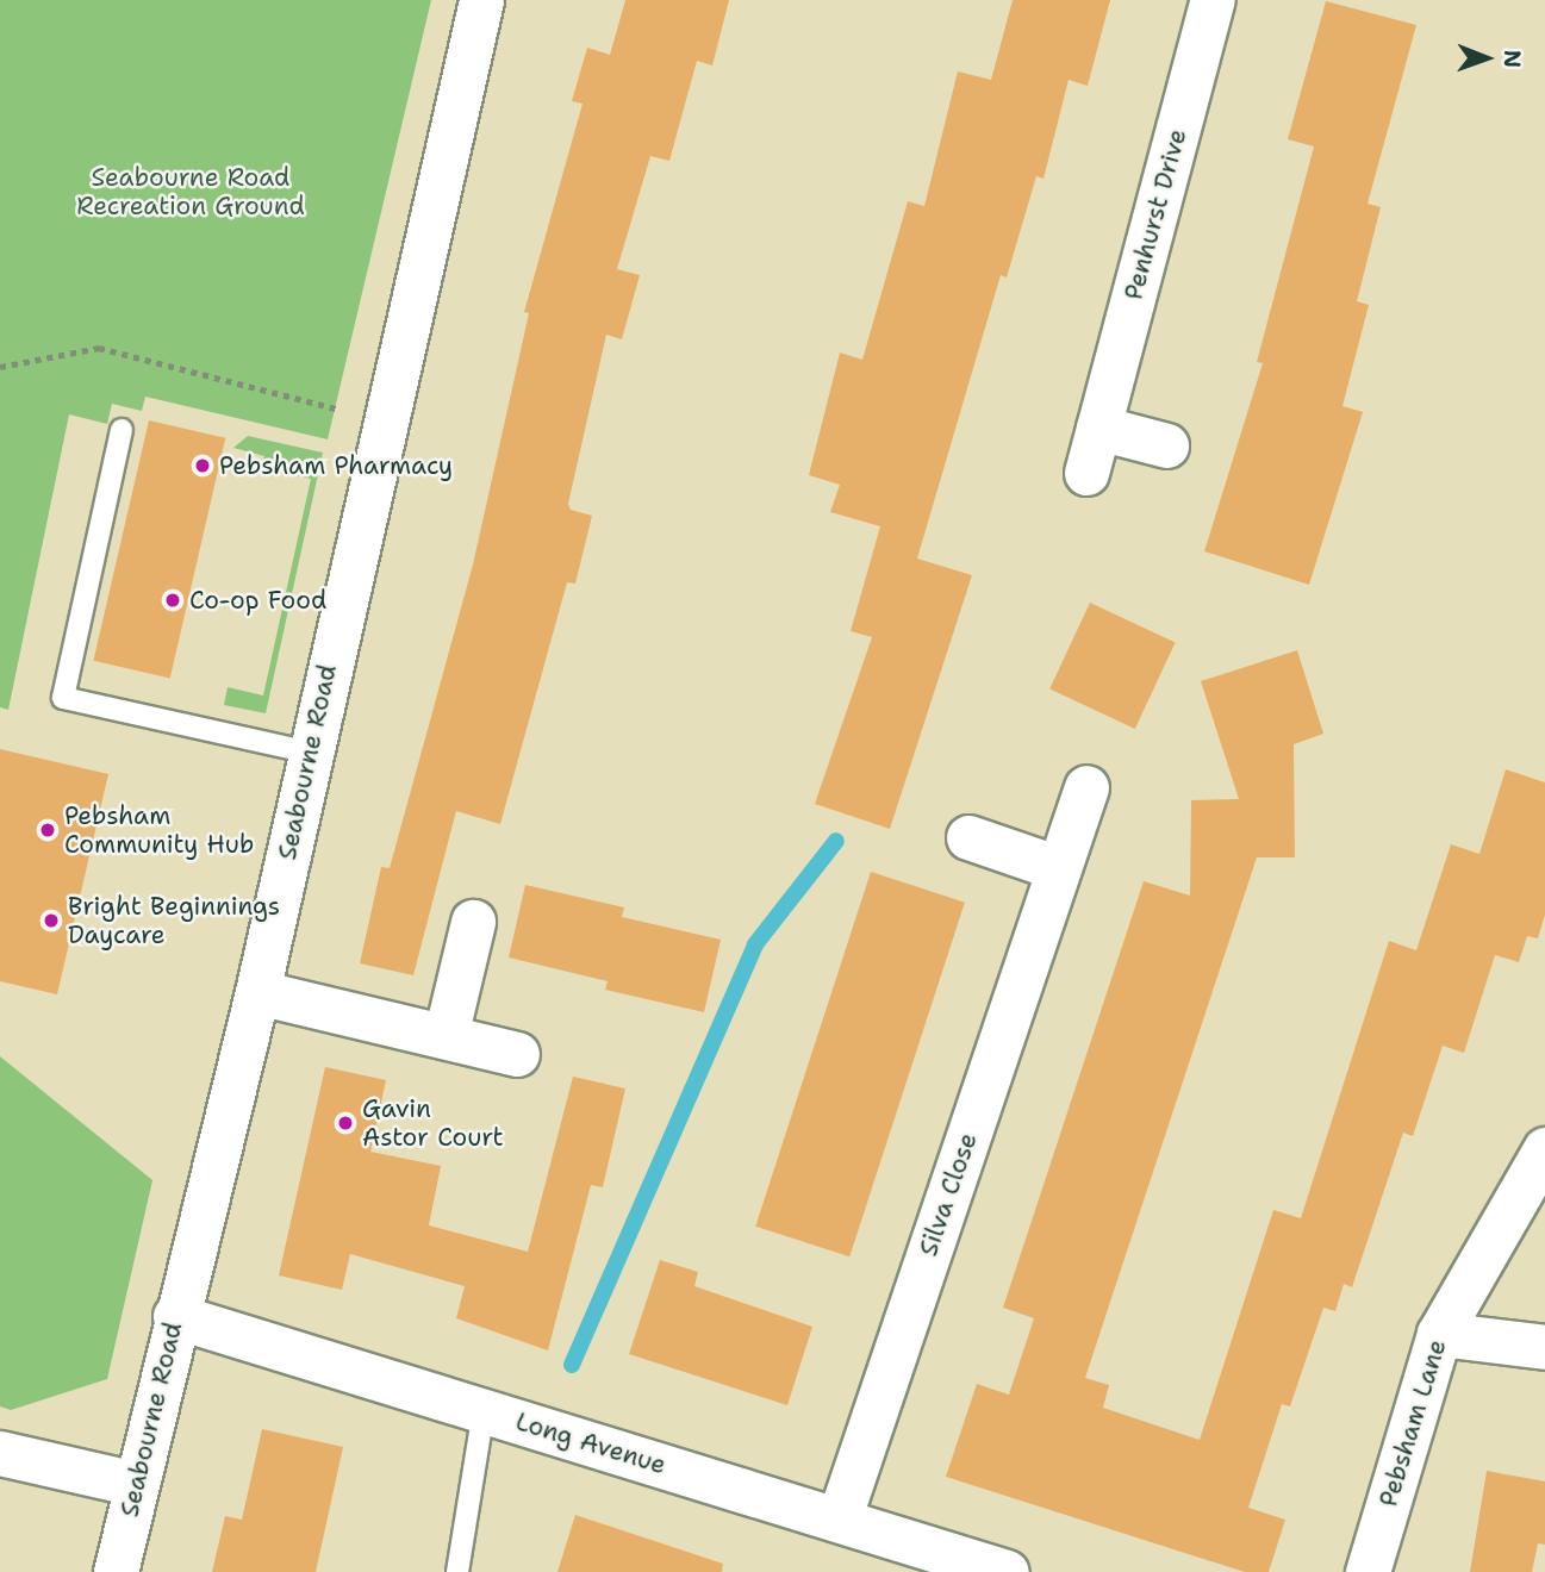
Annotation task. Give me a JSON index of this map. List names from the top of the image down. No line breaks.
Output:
{"streets":{"street":["Penhurst Drive","Seabourne Road","Silva Close","Pebsham Lane","Long Avenue"]},"crossings":[["Seabourne Road","Long Avenue"],["Silva Close","Long Avenue"]],"parks":["Seabourne Road Recreation Ground"],"places":["Pebsham Pharmacy","Co-op Food","Pebsham Community Hub","Bright Beginnings Daycare","Gavin Astor Court"],"north":"right"}
